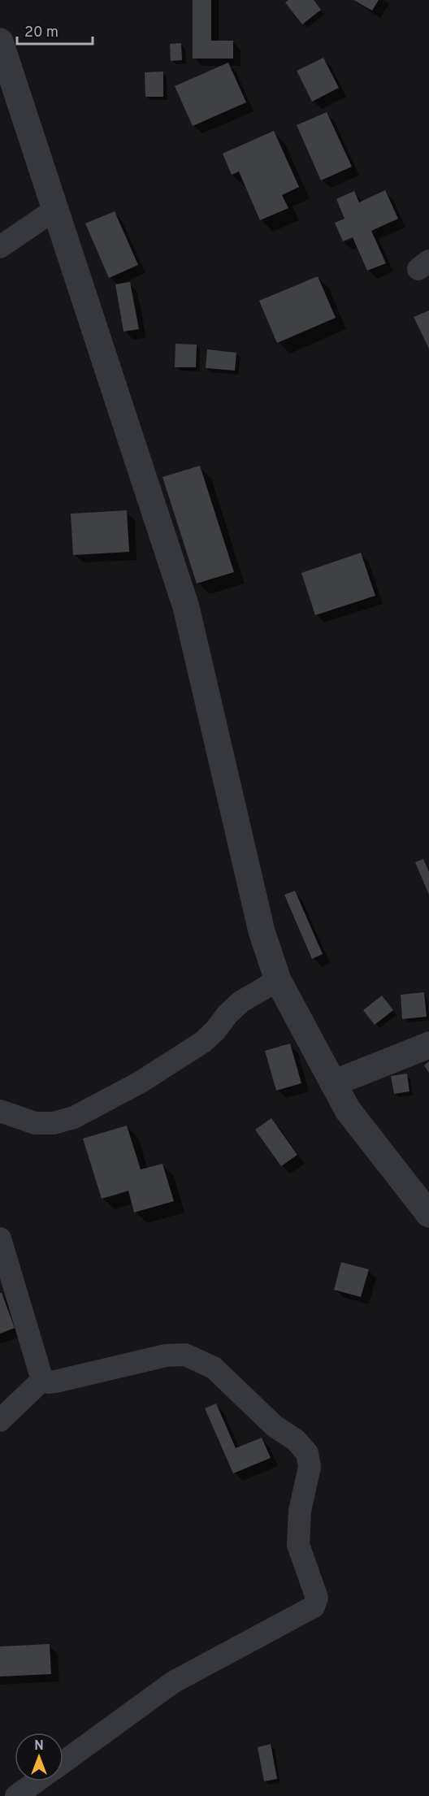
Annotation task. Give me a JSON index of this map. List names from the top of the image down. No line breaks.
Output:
{"scale_bar":"20 m","north":"top"}
